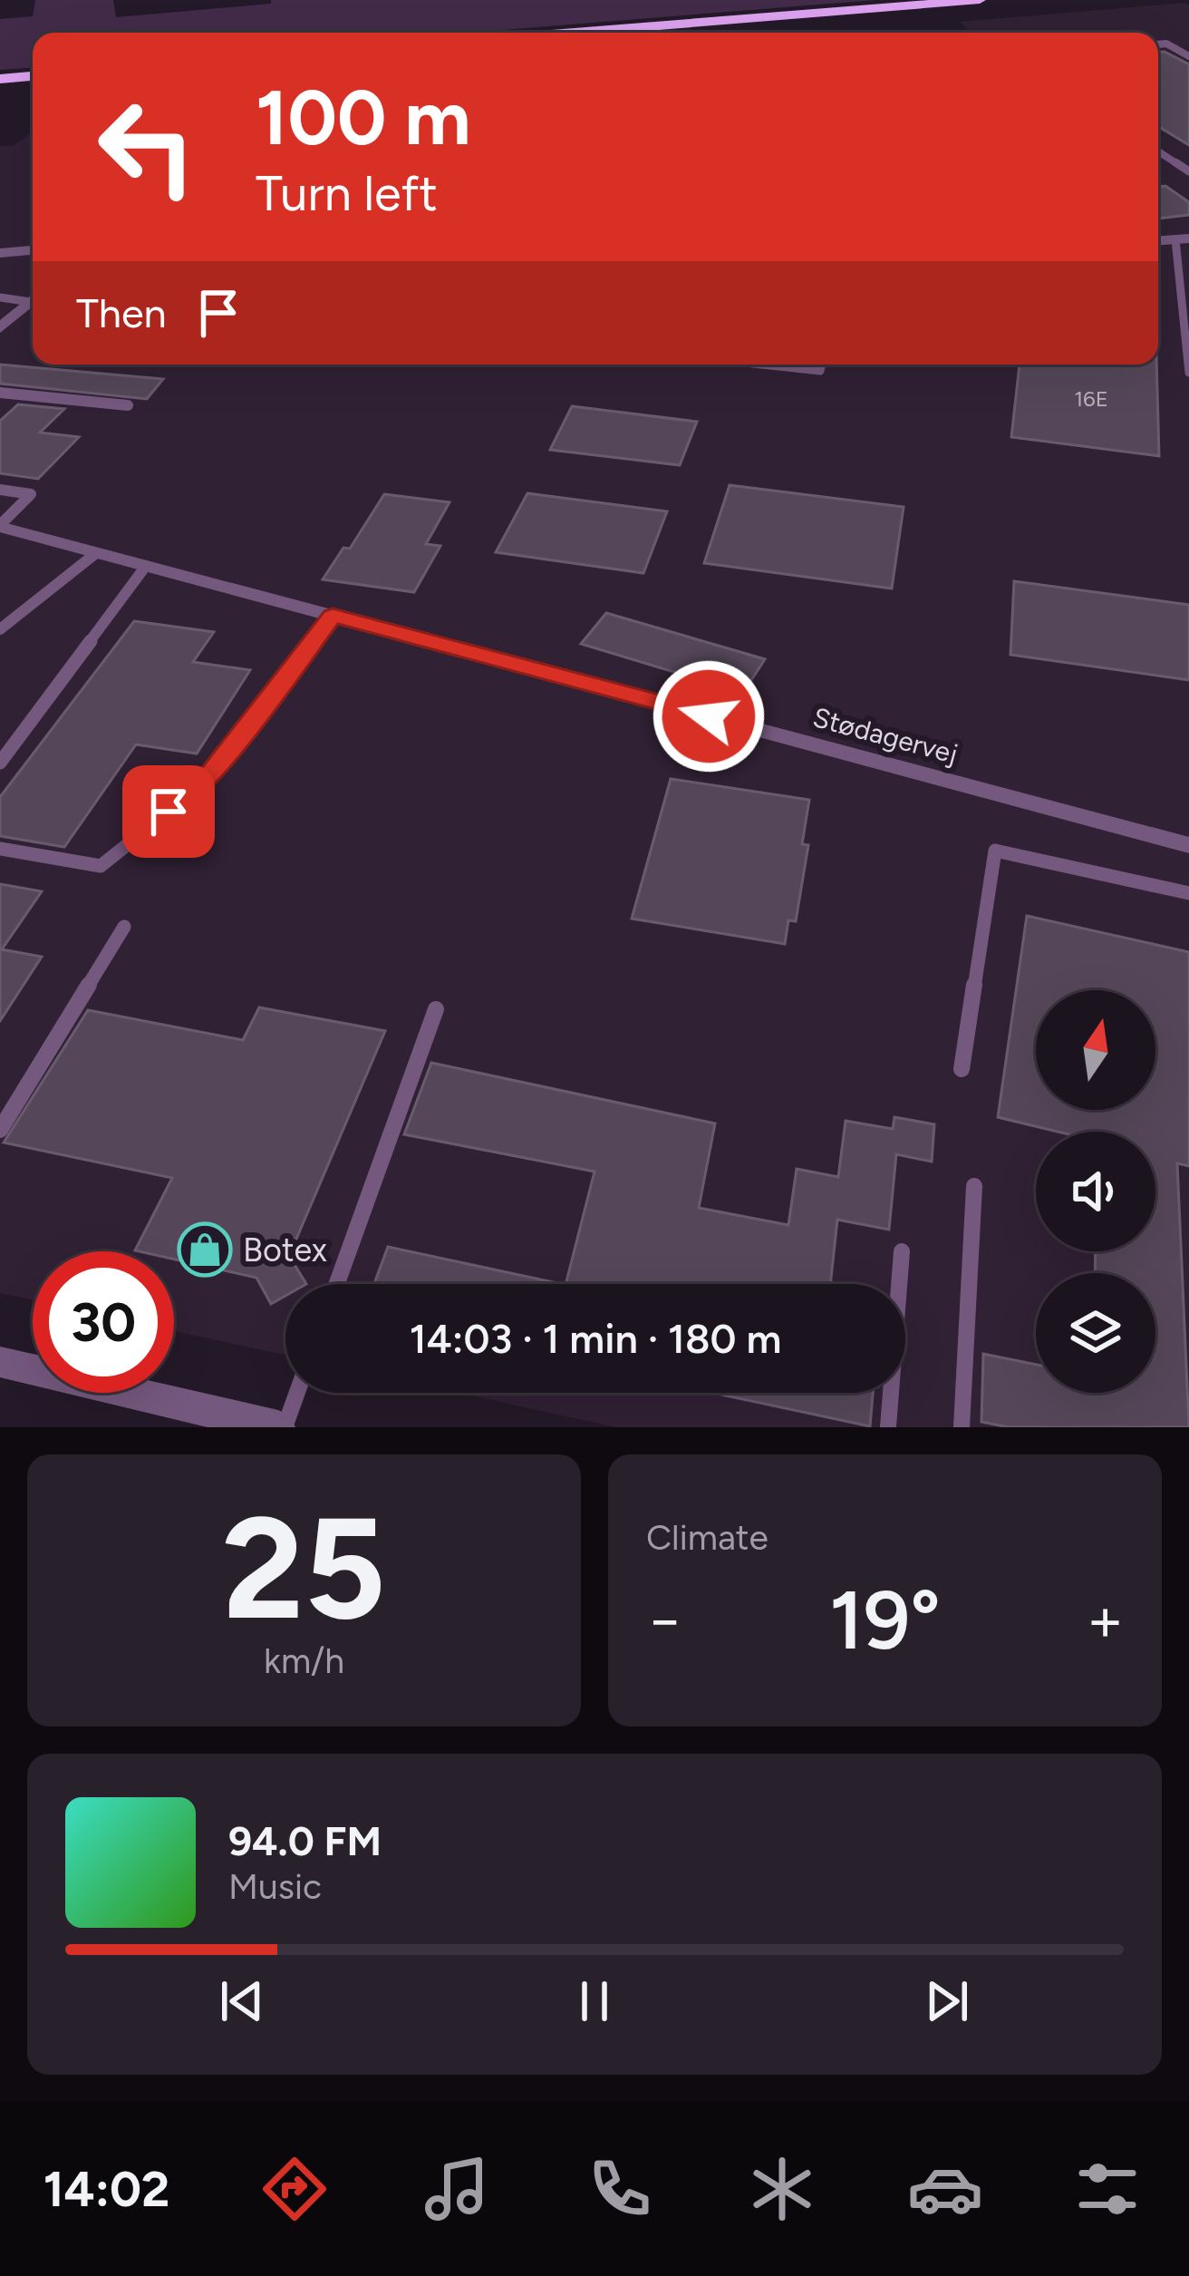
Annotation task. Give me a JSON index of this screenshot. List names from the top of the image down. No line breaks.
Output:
{"streets":{"street":["Stødagervej"]},"places":{"shop":["Botex"]},"house_numbers":["16E"],"north":"top","page":{"turn":["100 m","Turn left"],"then":"Then","limit":"30","trip":"14:03 · 1 min · 180 m","tile":[["25","km/h"],"Climate"],"heat":["−","19°","+"],"song":["94.0 FM","Music"],"tabs":"14:02"}}
